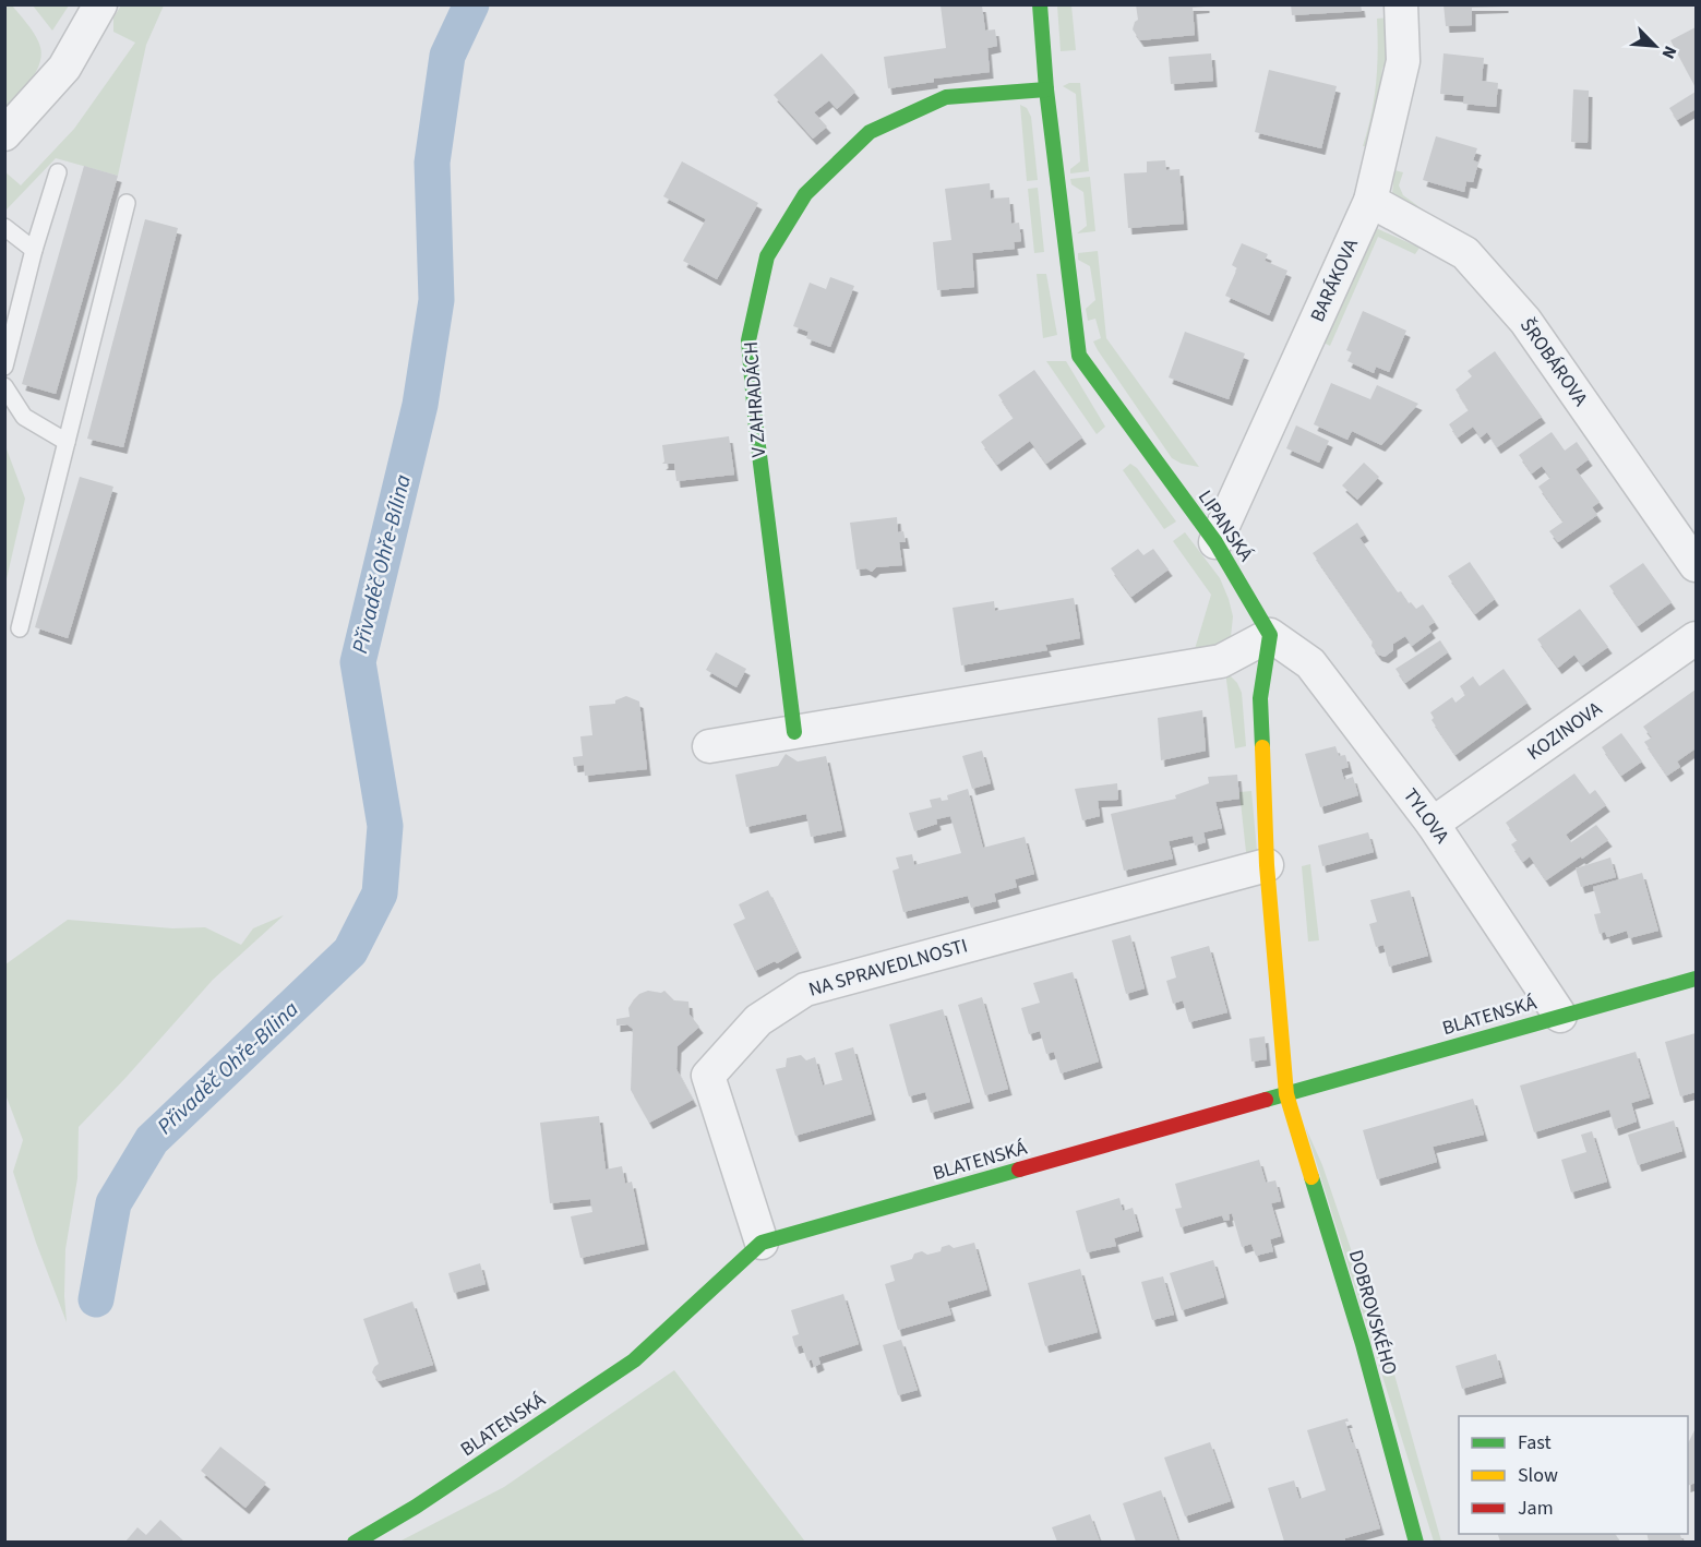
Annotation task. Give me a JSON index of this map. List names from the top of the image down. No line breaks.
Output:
{"streets":{"street":["BARÁKOVA","ŠROBÁROVA","V ZAHRADÁCH","LIPANSKÁ","KOZINOVA","TYLOVA","NA SPRAVEDLNOSTI","BLATENSKÁ","DOBROVSKÉHO"]},"crossings":[["BARÁKOVA","ŠROBÁROVA"],["BARÁKOVA","LIPANSKÁ"],["V ZAHRADÁCH","LIPANSKÁ"],["LIPANSKÁ","TYLOVA"],["KOZINOVA","TYLOVA"],["TYLOVA","BLATENSKÁ"],["NA SPRAVEDLNOSTI","BLATENSKÁ"],["BLATENSKÁ","DOBROVSKÉHO"]],"water":["Přivaděč Ohře-Bílina"],"legend":["Fast","Slow","Jam"],"north":"bottom right"}
